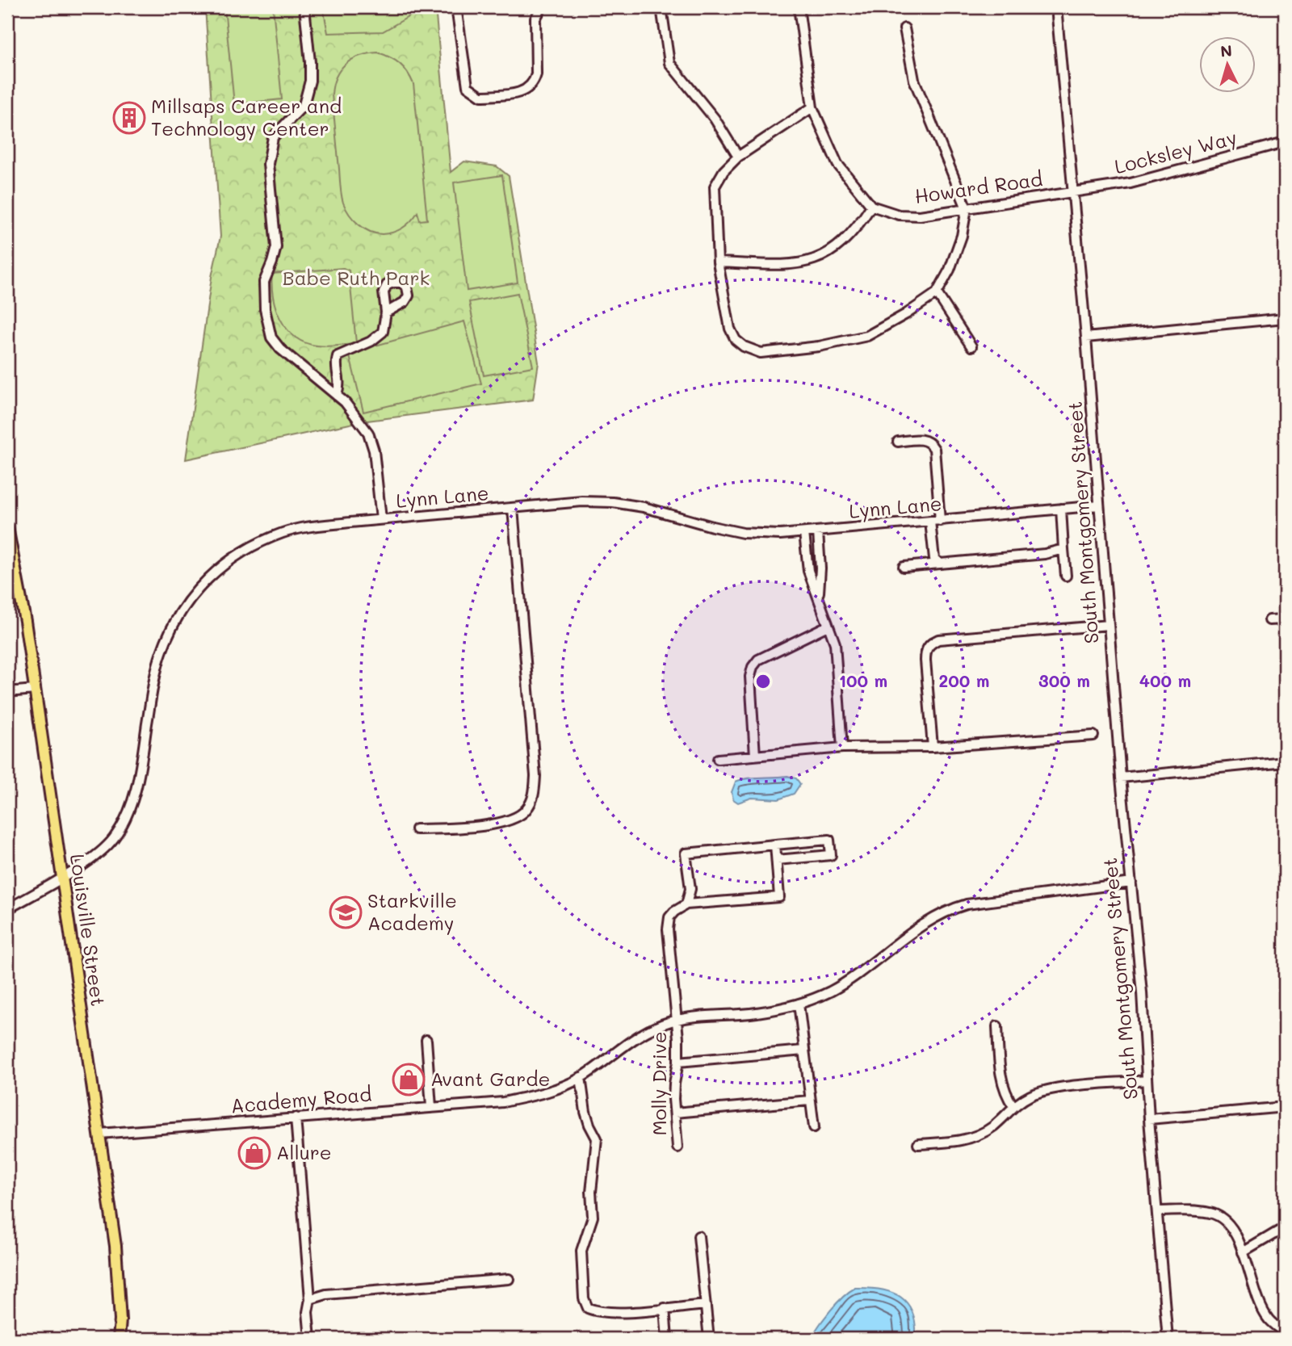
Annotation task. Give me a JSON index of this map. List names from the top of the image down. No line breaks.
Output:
{"streets":{"main road":["Louisville Street"],"street":["Locksley Way","Howard Road","Lynn Lane","South Montgomery Street","Molly Drive","Academy Road"]},"crossings":[["Locksley Way","Howard Road"],["Locksley Way","South Montgomery Street"],["Howard Road","South Montgomery Street"],["Lynn Lane","South Montgomery Street"],["Lynn Lane","Louisville Street"],["South Montgomery Street","Academy Road"],["Louisville Street","Academy Road"],["Molly Drive","Academy Road"]],"parks":["Babe Ruth Park"],"places":{"building":["Millsaps Career and Technology Center"],"school or university":["Starkville Academy"],"shop":["Avant Garde","Allure"]},"north":"top","rings":["100 m","200 m","300 m","400 m"]}
